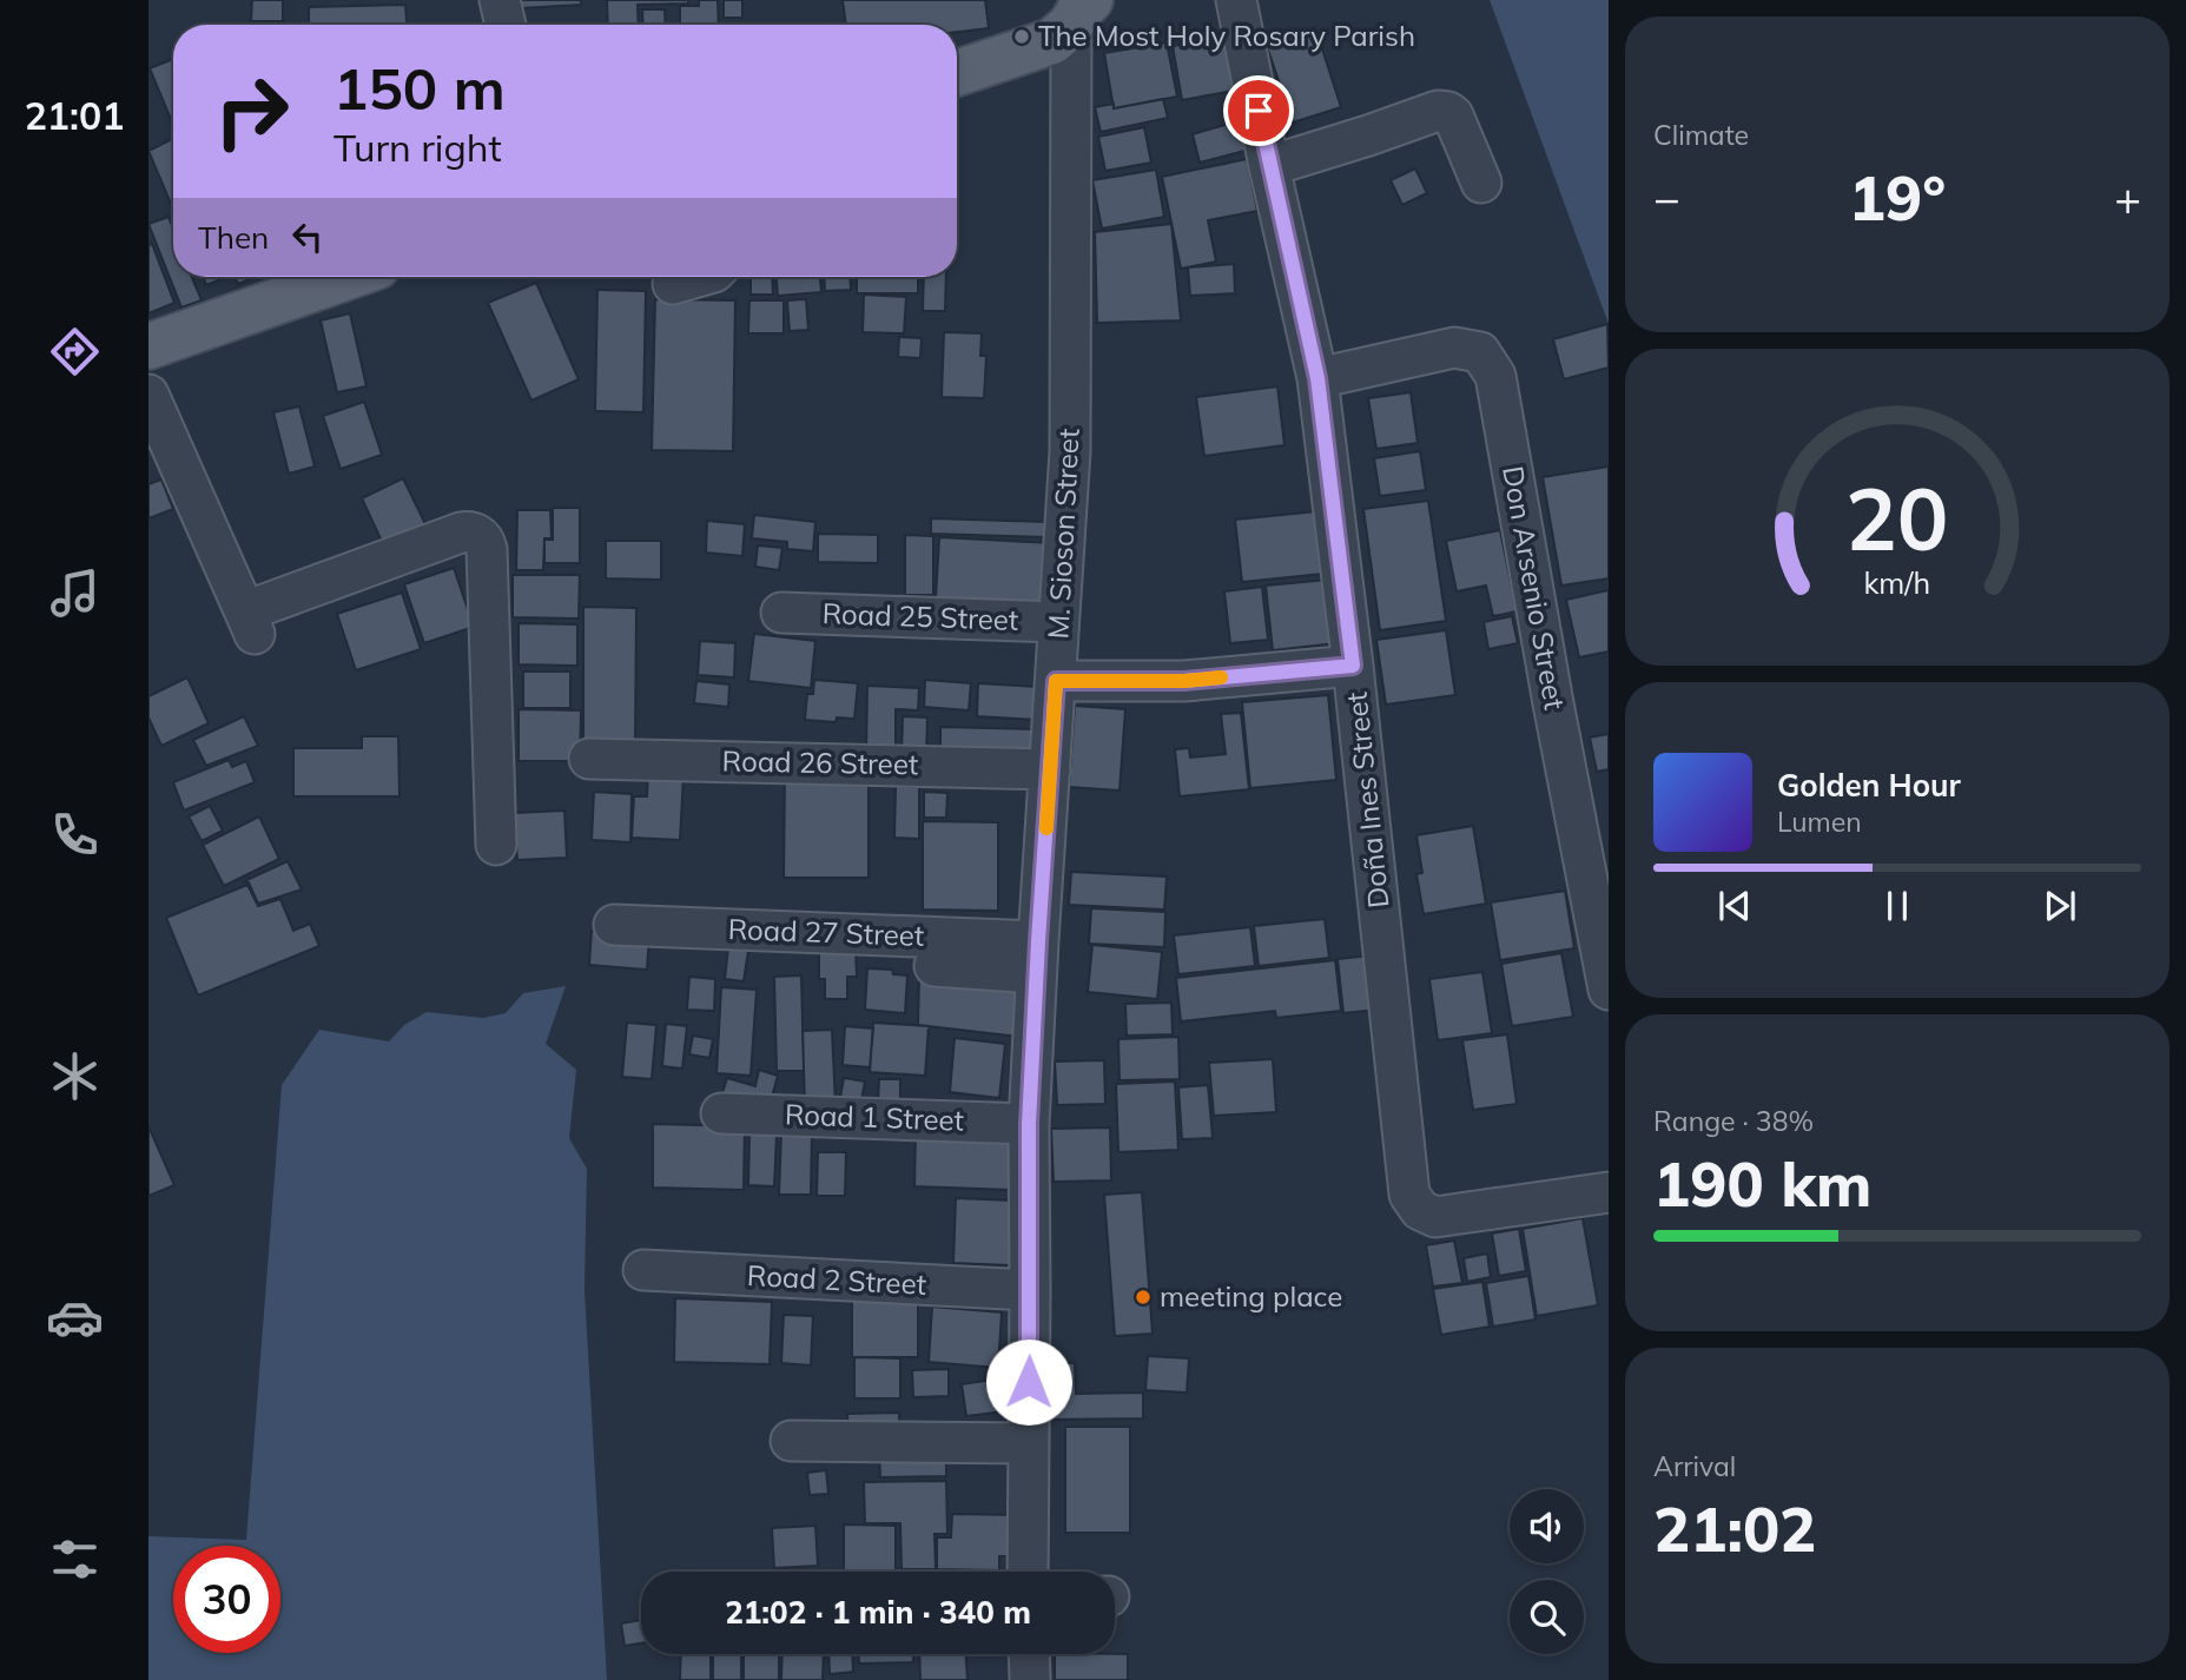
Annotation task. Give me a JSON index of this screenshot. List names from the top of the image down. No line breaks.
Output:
{"streets":{"street":["M. Sioson Street","Don Arsenio Street","Road 25 Street","Road 26 Street","Doña Ines Street","Road 27 Street","Road 1 Street","Road 2 Street"]},"crossings":[["M. Sioson Street","Road 25 Street"],["M. Sioson Street","Road 26 Street"],["M. Sioson Street","Road 27 Street"],["M. Sioson Street","Road 1 Street"],["M. Sioson Street","Road 2 Street"],["Don Arsenio Street","Doña Ines Street"]],"places":["The Most Holy Rosary Parish","meeting place"],"page":{"tabs":"21:01","tile":["Climate",["Range · 38%","190 km"],["Arrival","21:02"]],"turn":["150 m","Turn right"],"heat":["−","19°","+"],"then":"Then","song":["Golden Hour","Lumen"],"limit":"30","trip":"21:02 · 1 min · 340 m","gauge":["20","km/h"]}}
